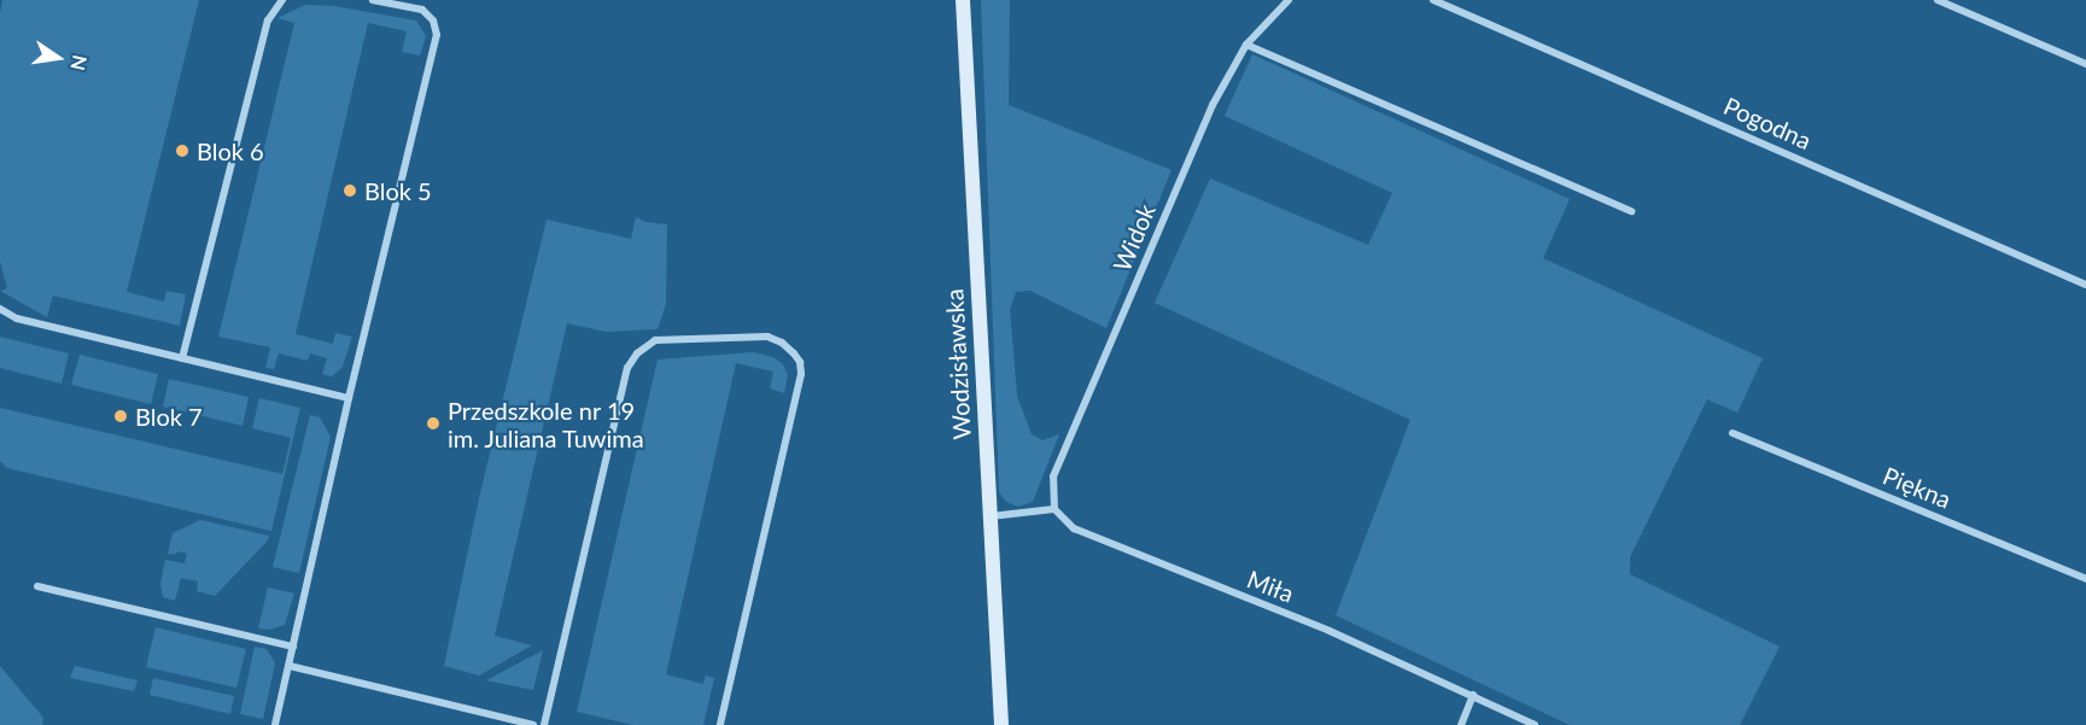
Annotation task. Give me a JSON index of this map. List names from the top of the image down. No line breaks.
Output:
{"streets":{"street":["Pogodna","Widok","Wodzisławska","Piękna","Miła"]},"crossings":[["Widok","Miła"]],"places":["Blok 6","Blok 5","Blok 7","Przedszkole nr 19 im. Juliana Tuwima"],"north":"right"}
